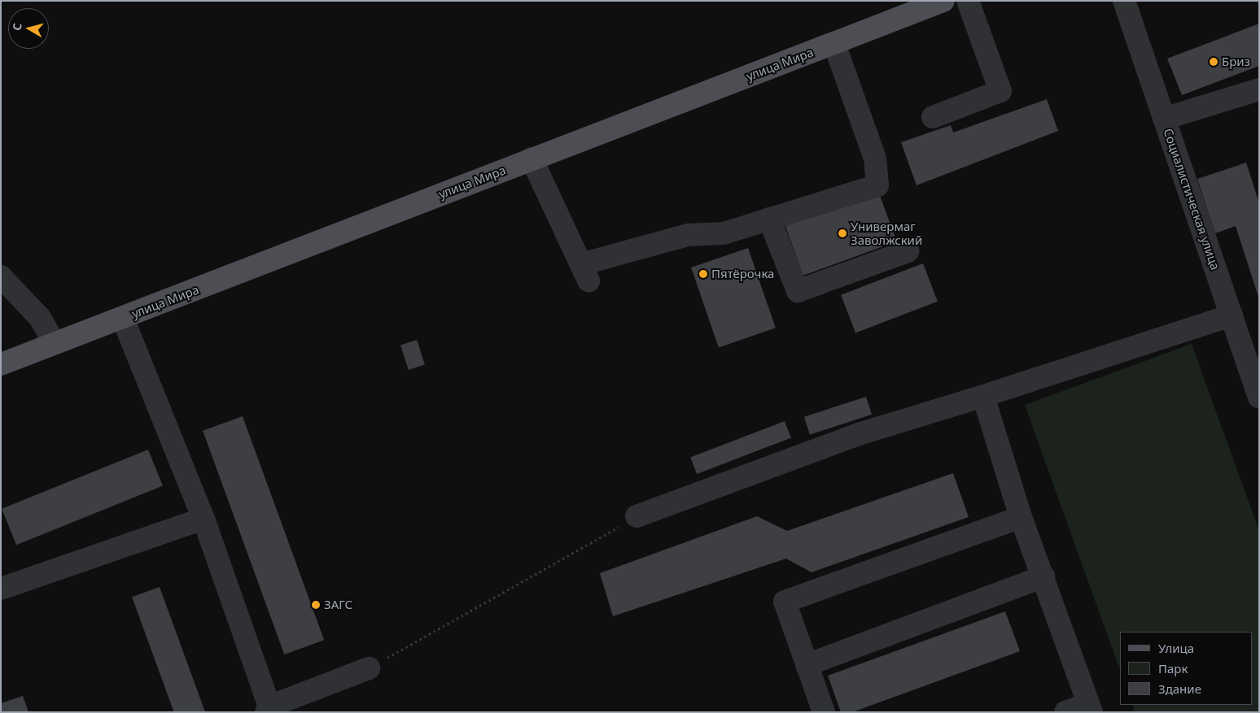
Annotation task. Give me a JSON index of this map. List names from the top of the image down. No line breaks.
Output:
{"streets":{"main road":["улица Мира"],"street":["Социалистическая улица"]},"places":["Бриз","Универмаг Заволжский","Пятёрочка","ЗАГС"],"legend":["Улица","Парк","Здание"],"north":"left"}
